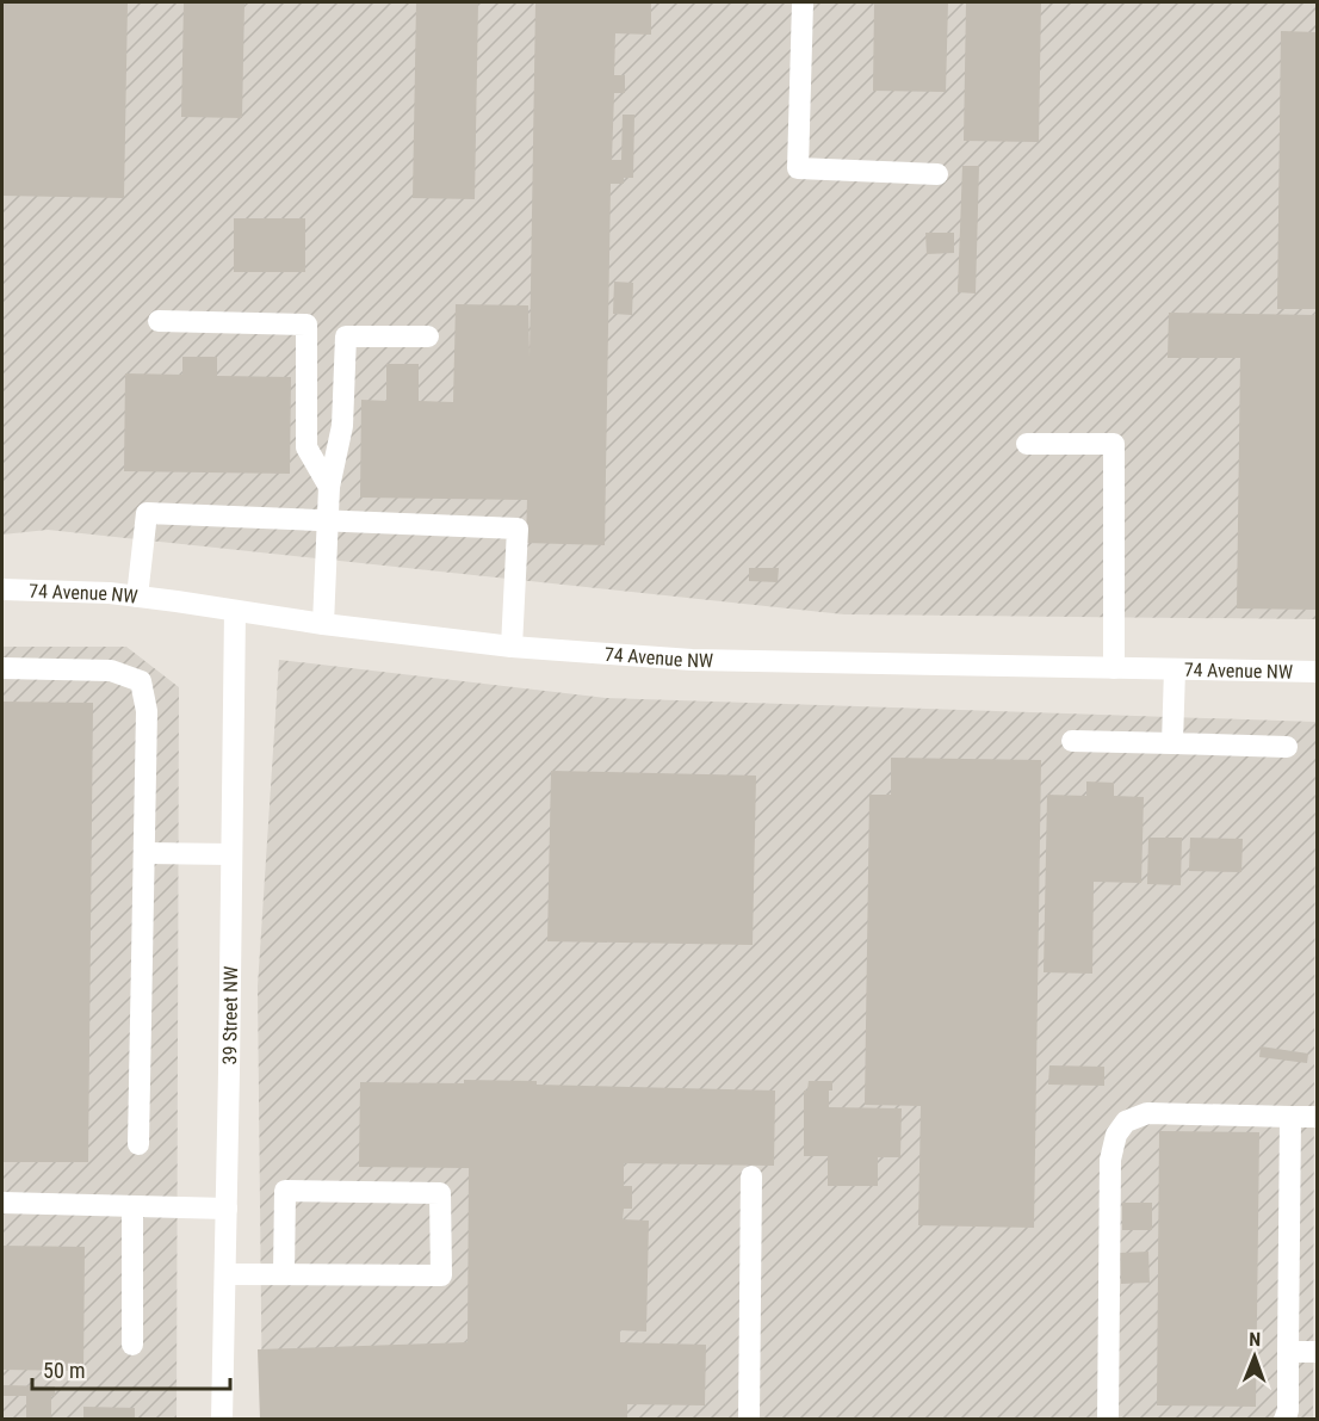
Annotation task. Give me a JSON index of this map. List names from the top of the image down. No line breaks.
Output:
{"streets":{"street":["74 Avenue NW","39 Street NW"]},"crossings":[["74 Avenue NW","39 Street NW"]],"scale_bar":"50 m","north":"top"}
